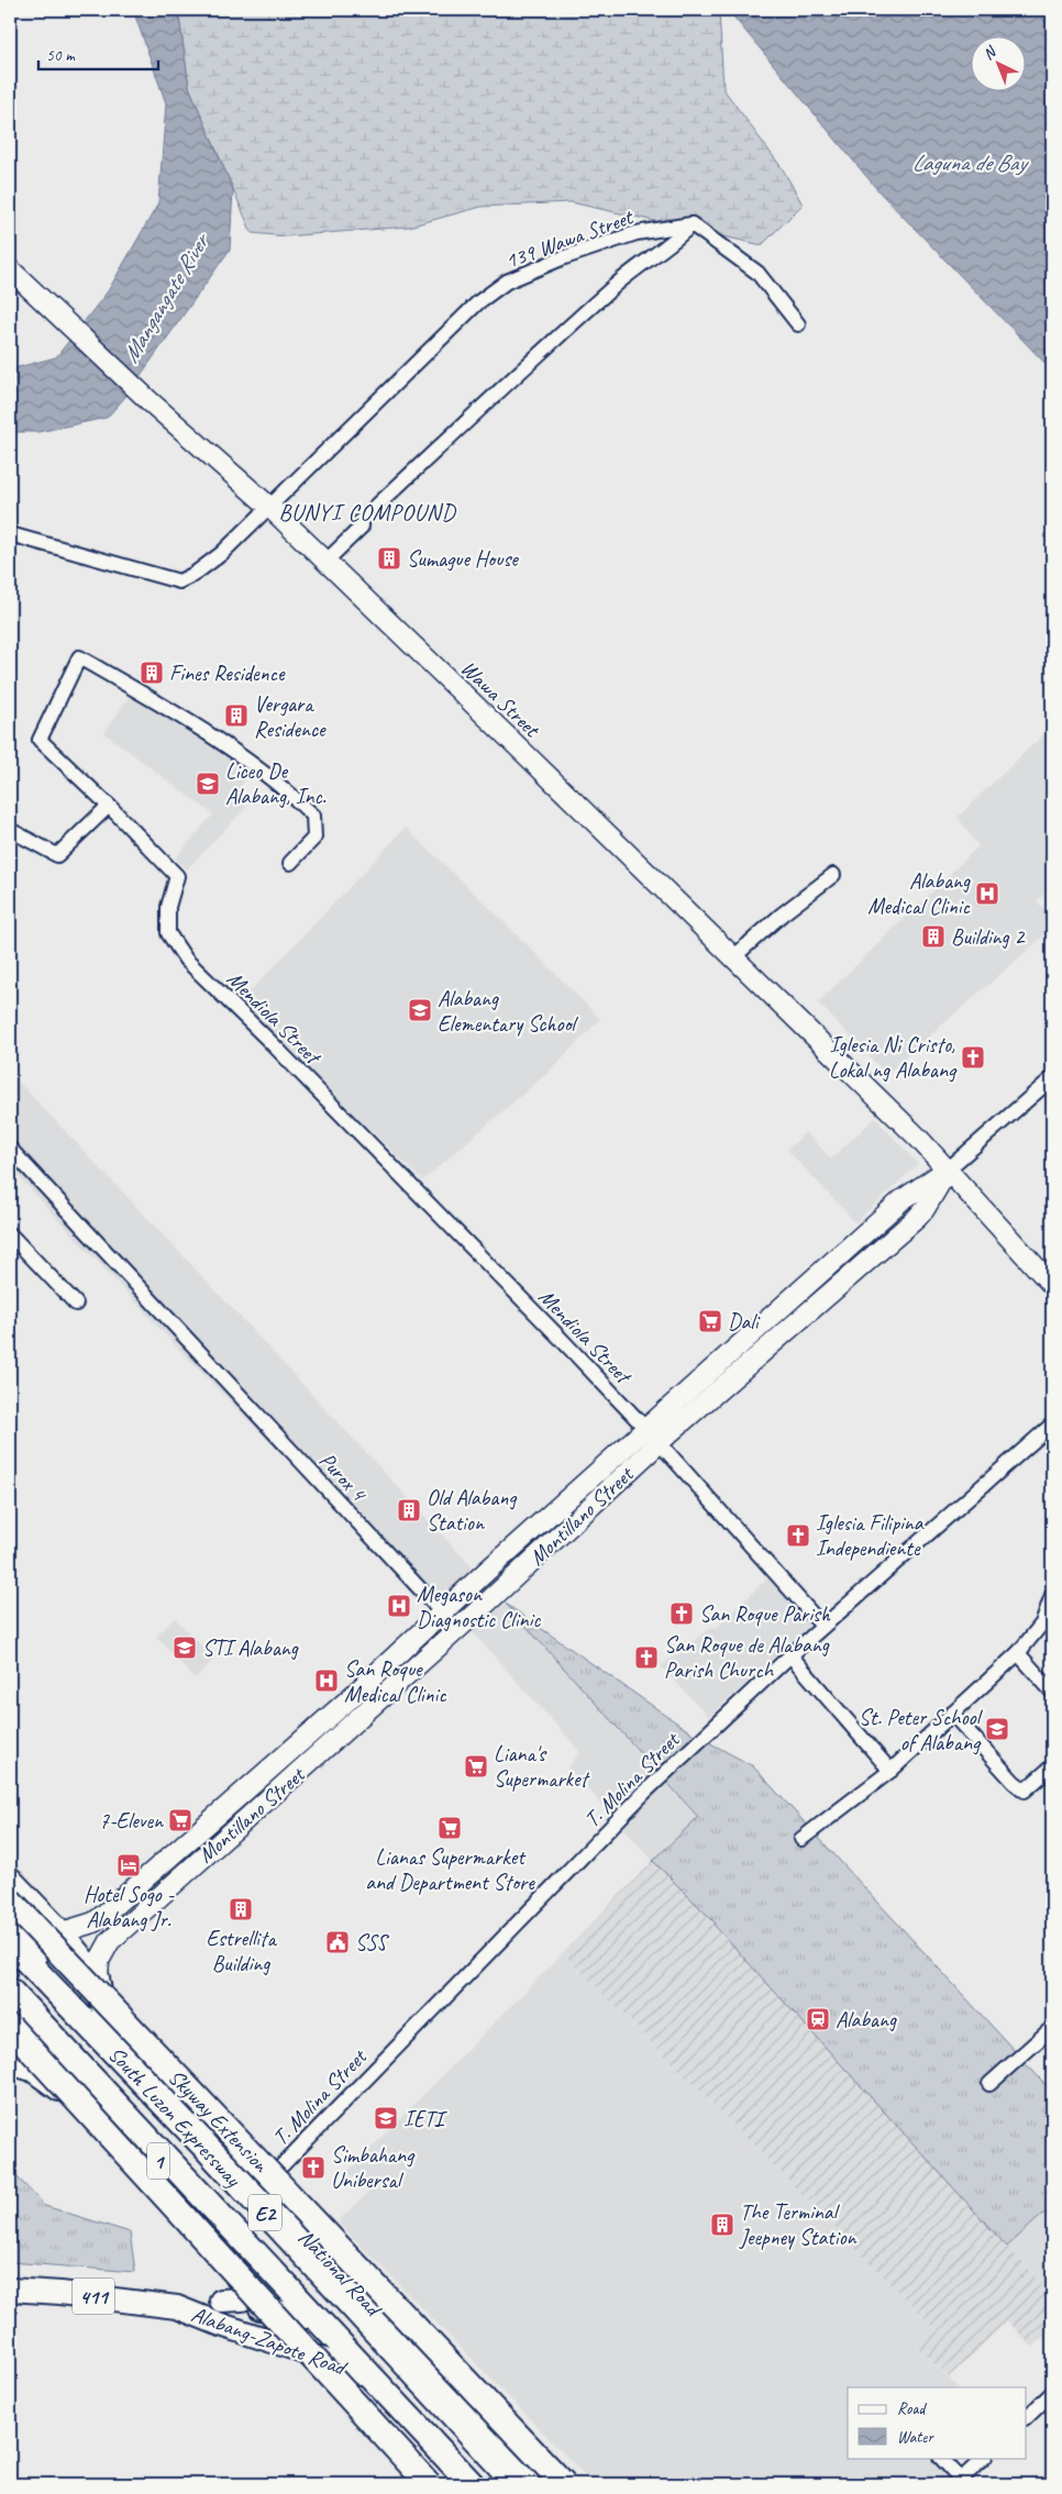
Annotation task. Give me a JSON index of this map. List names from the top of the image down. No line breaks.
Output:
{"streets":{"highway":["South Luzon Expressway","Skyway Extension","1","E2","National Road","411","Alabang-Zapote Road"],"main road":["Wawa Street","Montillano Street"],"street":["139 Wawa Street","Mendiola Street","Purox 4","T. Molina Street"]},"crossings":[["139 Wawa Street","Wawa Street"],["Wawa Street","Montillano Street"],["Mendiola Street","Montillano Street"],["Mendiola Street","T. Molina Street"],["Purox 4","Montillano Street"],["T. Molina Street","National Road"],["South Luzon Expressway","1"],["1","Alabang-Zapote Road"]],"districts":["BUNYI COMPOUND"],"water":["Laguna de Bay","Mangangate River"],"places":{"building":["Sumague House","Fines Residence","Vergara Residence","Building 2","Old Alabang Station","Estrellita Building","The Terminal Jeepney Station"],"school or university":["Liceo De Alabang, Inc.","Alabang Elementary School","STI Alabang","St. Peter School of Alabang","IETI"],"hospital":["Alabang Medical Clinic","Megason Diagnostic Clinic","San Roque Medical Clinic"],"church":["Iglesia Ni Cristo, Lokal ng Alabang","Iglesia Filipina Independiente","San Roque Parish","San Roque de Alabang Parish Church","Simbahang Unibersal"],"supermarket":["Dali","Liana's Supermarket","7-Eleven","Lianas Supermarket and Department Store"],"hotel":["Hotel Sogo - Alabang Jr."],"public building":["SSS"],"station":["Alabang"]},"legend":["Road","Water"],"scale_bar":"50 m","north":"top left"}
